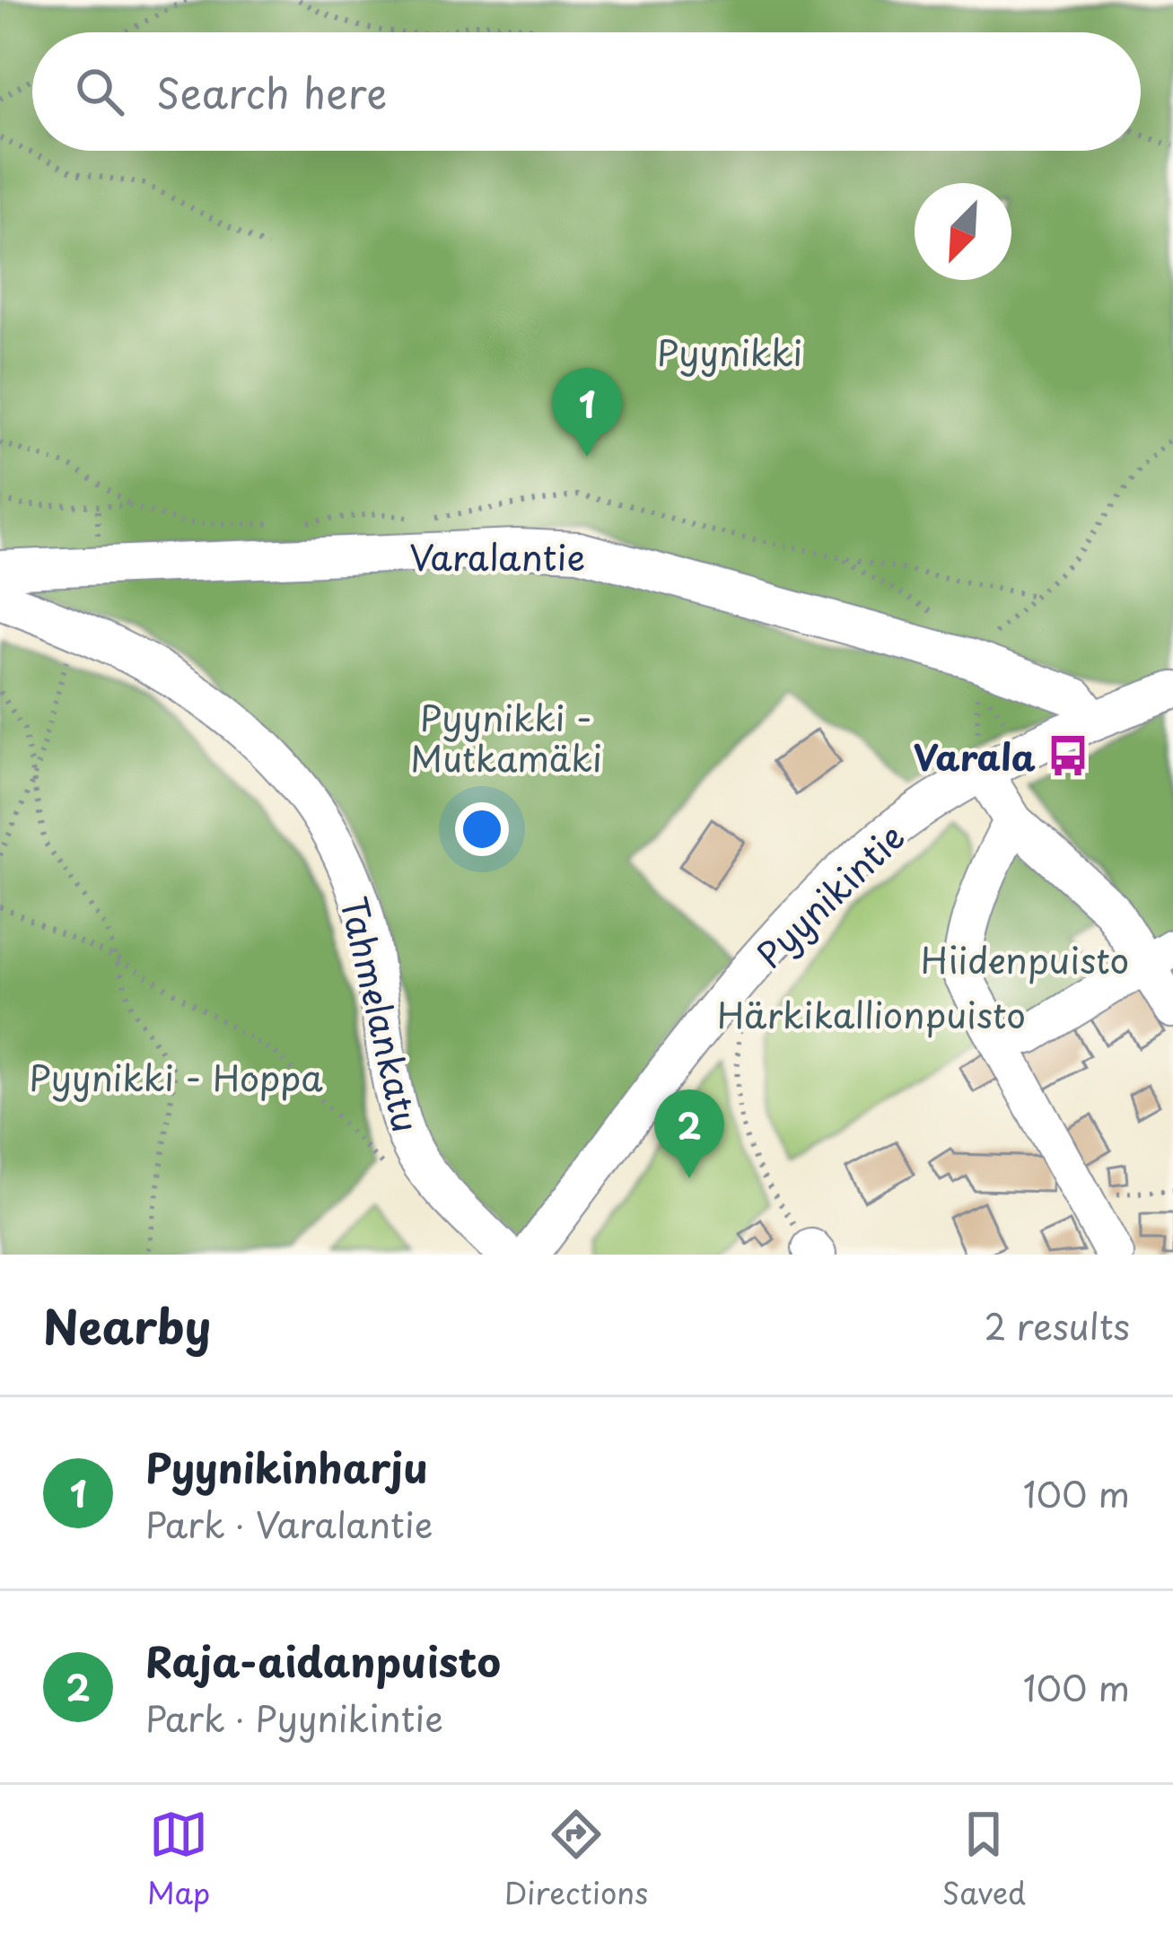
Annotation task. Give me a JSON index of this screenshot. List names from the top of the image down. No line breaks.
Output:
{"streets":{"street":["Varalantie","Pyynikintie","Tahmelankatu"]},"crossings":[["Varalantie","Pyynikintie"]],"parks":["Pyynikki","Pyynikki - Mutkamäki","Hiidenpuisto","Härkikallionpuisto","Pyynikki - Hoppa"],"places":{"bus stop":["Varala"]},"north":"bottom left","page":{"search":"Search here","pins":["1","2"],"heading":["Nearby","2 results"],"list":[{"mark":"1","name":"Pyynikinharju","note":"Park · Varalantie","value":"100 m"},{"mark":"2","name":"Raja-aidanpuisto","note":"Park · Pyynikintie","value":"100 m"}],"nav":["Map","Directions","Saved"]}}
